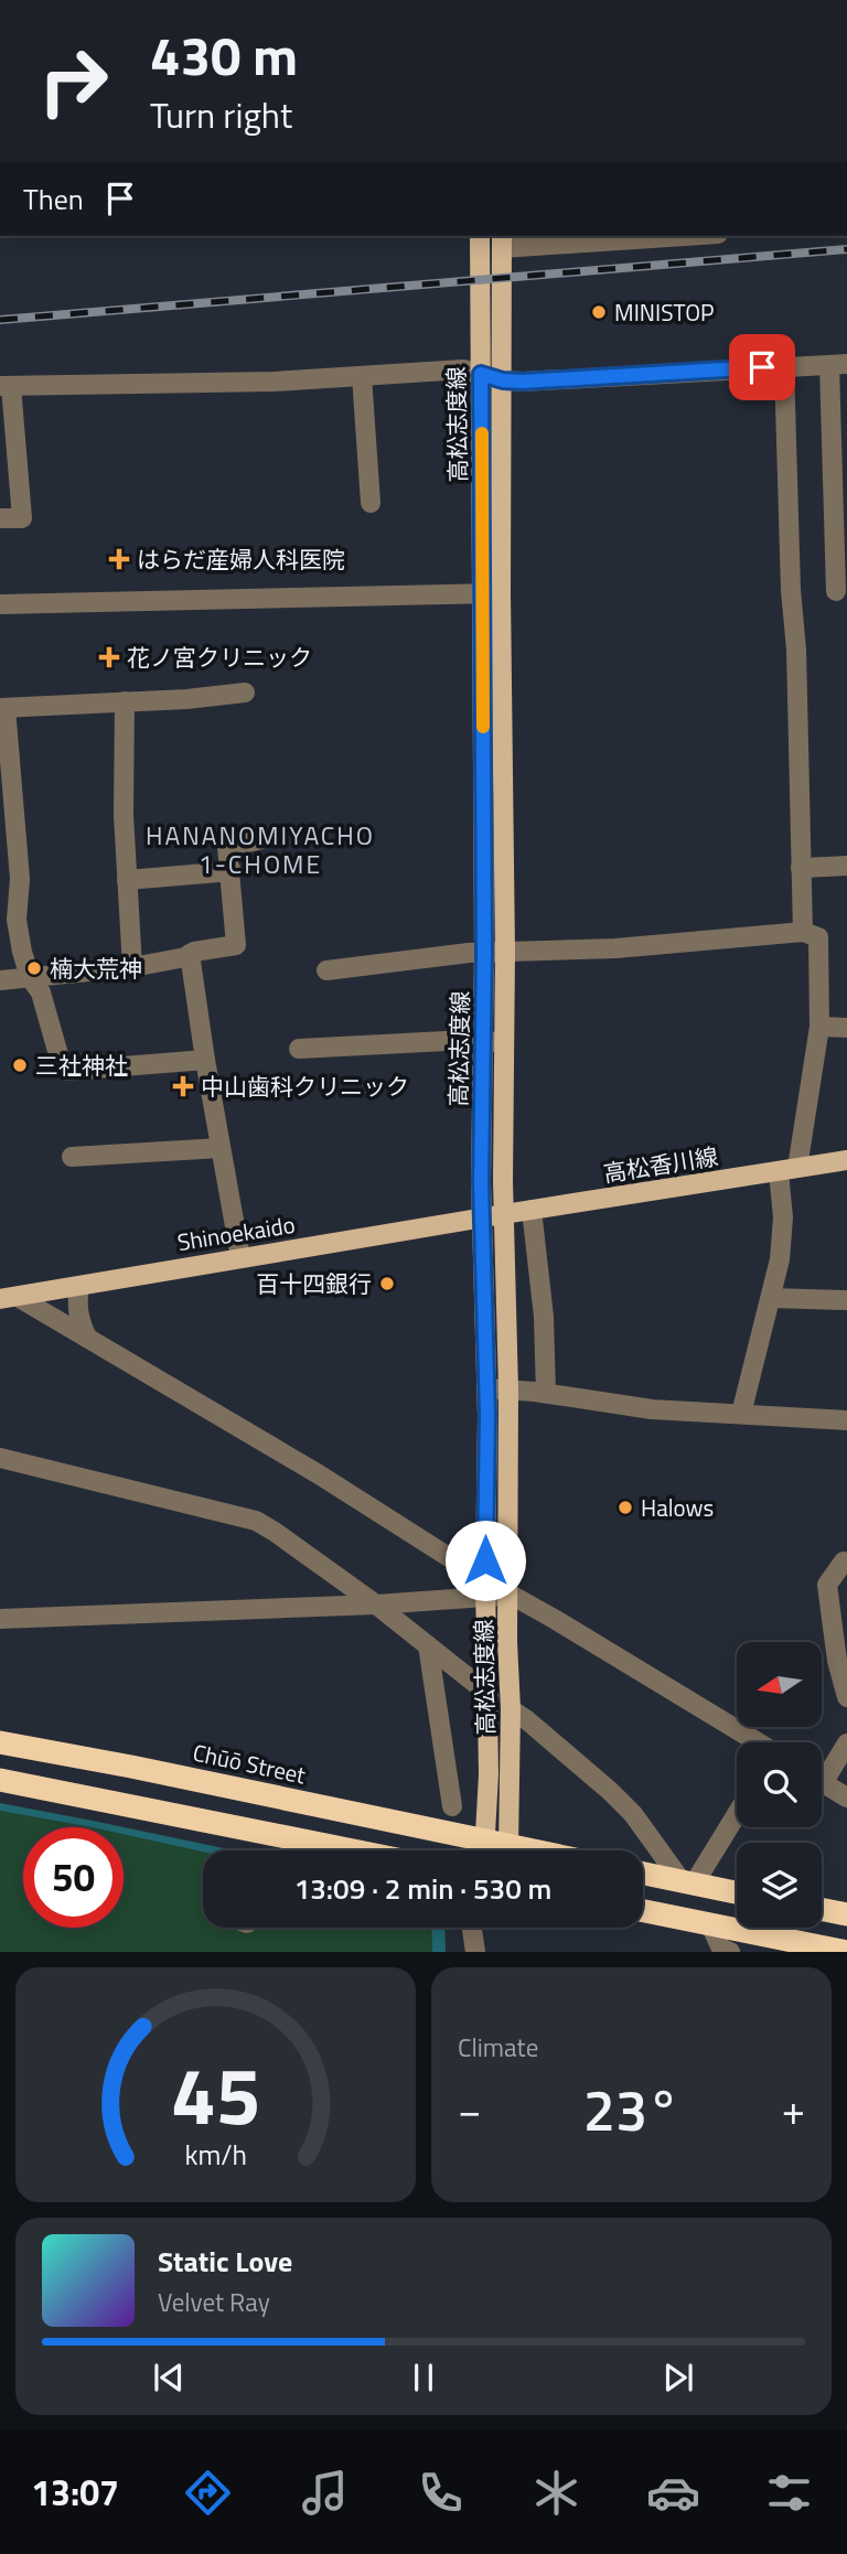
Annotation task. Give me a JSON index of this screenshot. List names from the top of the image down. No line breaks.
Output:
{"streets":{"highway":["Chūō Street"],"main road":["高松志度線","高松香川線","Shinoekaido"]},"crossings":[["高松志度線","高松香川線"],["高松志度線","Shinoekaido"],["高松香川線","Shinoekaido"]],"districts":["HANANOMIYACHO 1-CHOME"],"places":{"other":["MINISTOP","楠大荒神","三社神社","百十四銀行","Halows"],"health":["はらだ産婦人科医院","花ノ宮クリニック","中山歯科クリニック"]},"north":"left","page":{"turn":["430 m","Turn right"],"then":"Then","limit":"50","trip":"13:09 · 2 min · 530 m","tile":"Climate","heat":["−","23°","+"],"song":["Static Love","Velvet Ray"],"tabs":"13:07","gauge":["45","km/h"]}}
